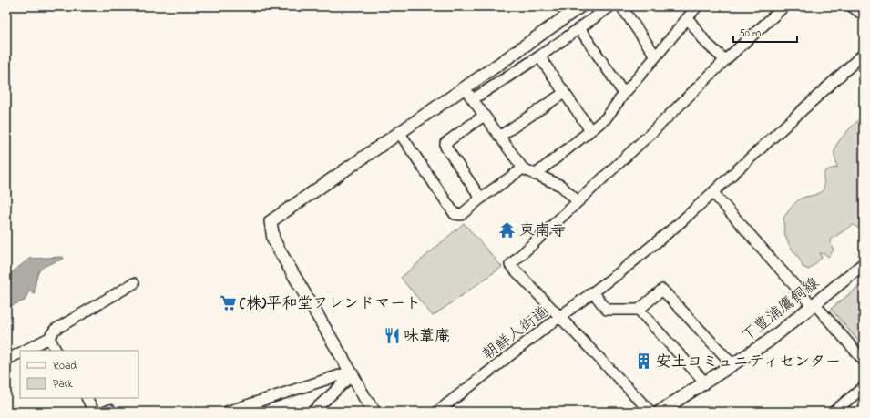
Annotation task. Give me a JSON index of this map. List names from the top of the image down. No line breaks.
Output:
{"streets":{"main road":["下豊浦鷹飼線"],"street":["朝鮮人街道"]},"places":{"temple":["東南寺"],"supermarket":["(株)平和堂フレンドマート"],"restaurant":["味葦庵"],"building":["安土コミュニティセンター"]},"legend":["Road","Park"],"scale_bar":"50 m"}
